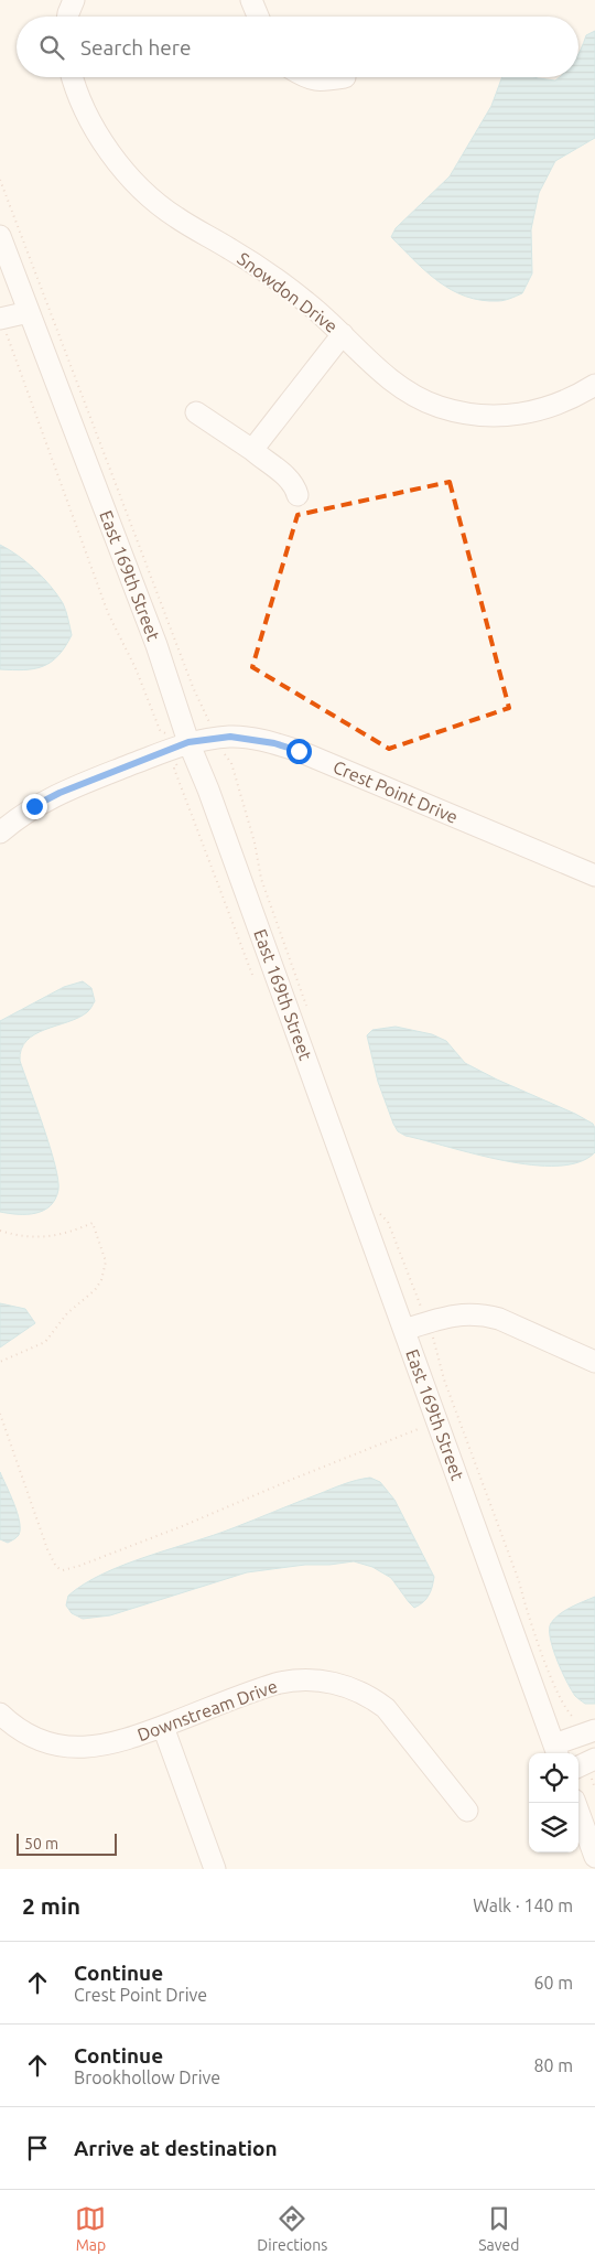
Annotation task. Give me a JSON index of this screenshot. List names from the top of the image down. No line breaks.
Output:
{"streets":{"street":["Snowdon Drive","East 169th Street","Crest Point Drive","Downstream Drive"]},"crossings":[["East 169th Street","Crest Point Drive"]],"scale_bar":"50 m","page":{"search":"Search here","scale":"50 m","heading":["2 min","Walk · 140 m"],"list":[["Continue","Crest Point Drive","60 m"],["Continue","Brookhollow Drive","80 m"],"Arrive at destination"],"nav":["Map","Directions","Saved"]}}
